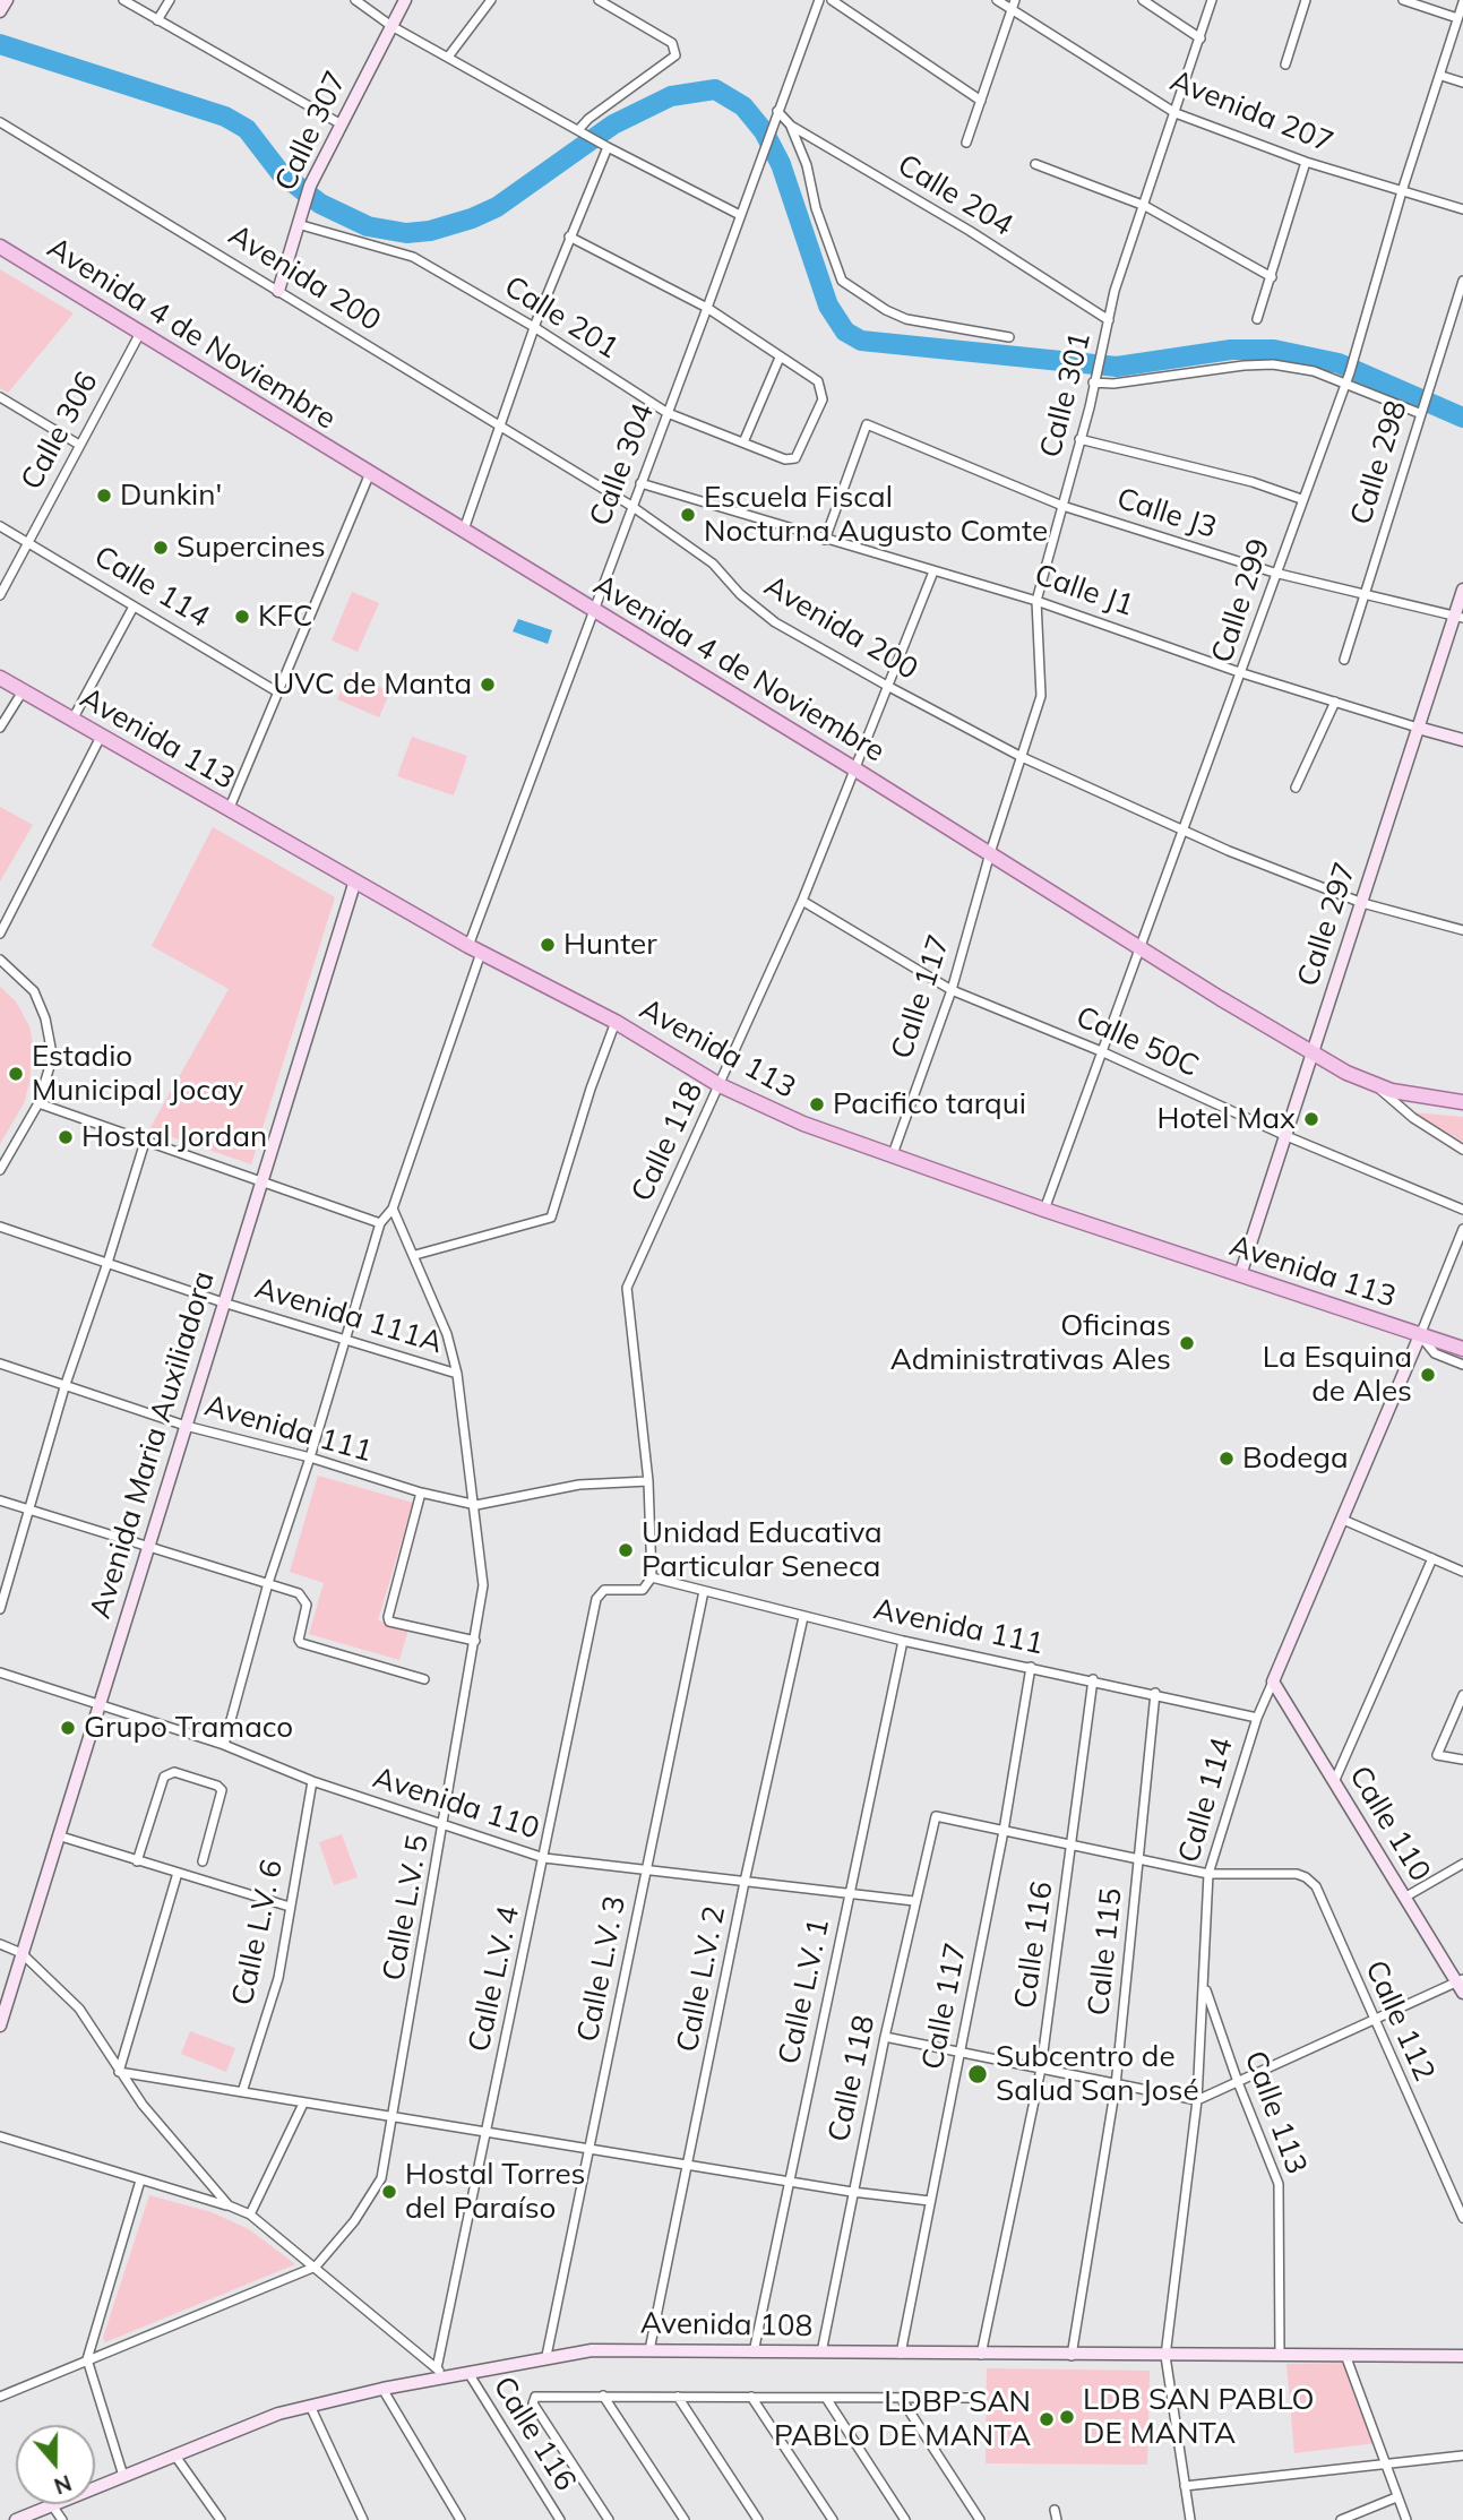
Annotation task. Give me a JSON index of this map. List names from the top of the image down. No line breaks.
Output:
{"streets":{"main road":["Avenida 4 de Noviembre","Avenida 113"],"street":["Avenida 207","Calle 307","Calle 204","Avenida 200","Calle 201","Calle 301","Calle 306","Calle 298","Calle 304","Calle J3","Calle 114","Calle J1","Calle 299","Calle 297","Calle 117","Calle 50C","Calle 118","Avenida 111A","Avenida 111","Avenida Maria Auxiliadora","Avenida 110","Calle 110","Calle L.V. 5","Calle L.V. 6","Calle 116","Calle 115","Calle L.V. 3","Calle L.V. 4","Calle L.V. 2","Calle L.V. 1","Calle 112","Calle 113","Avenida 108"]},"crossings":[["Avenida 207","Calle 301"],["Avenida 207","Calle 299"],["Calle 307","Avenida 200"],["Calle 307","Calle 201"],["Calle 204","Calle 301"],["Calle 204","Calle 304"],["Avenida 200","Calle 301"],["Avenida 200","Calle 304"],["Avenida 200","Calle 299"],["Avenida 200","Calle 297"],["Avenida 200","Calle 118"],["Calle 201","Calle 304"],["Avenida 4 de Noviembre","Calle 301"],["Avenida 4 de Noviembre","Calle 306"],["Avenida 4 de Noviembre","Calle 304"],["Avenida 4 de Noviembre","Calle 299"],["Avenida 4 de Noviembre","Calle 297"],["Avenida 4 de Noviembre","Calle 117"],["Avenida 4 de Noviembre","Calle 118"],["Calle 301","Calle J3"],["Calle 301","Calle J1"],["Calle 301","Calle 117"],["Calle 306","Calle 114"],["Calle 298","Calle J3"],["Calle 304","Calle J1"],["Calle 304","Avenida 113"],["Calle 304","Calle L.V. 5"],["Calle J3","Calle J1"],["Calle J3","Calle 299"],["Calle J3","Calle 297"],["Calle 114","Avenida 113"],["Calle 114","Avenida 111"],["Calle 114","Calle 110"],["Calle 114","Calle 112"],["Calle 114","Calle 113"],["Calle 114","Avenida 108"],["Calle J1","Calle 299"],["Calle J1","Calle 297"],["Calle J1","Calle 118"],["Calle 299","Avenida 113"],["Calle 299","Calle 50C"],["Avenida 113","Calle 297"],["Avenida 113","Calle 117"],["Avenida 113","Calle 118"],["Avenida 113","Avenida Maria Auxiliadora"],["Calle 297","Calle 50C"],["Calle 117","Calle 50C"],["Calle 117","Calle 118"],["Calle 117","Avenida 111"],["Calle 117","Avenida 108"],["Calle 50C","Calle 118"],["Calle 118","Avenida 111"],["Calle 118","Avenida 110"],["Calle 118","Calle L.V. 4"],["Calle 118","Avenida 108"],["Avenida 111A","Avenida Maria Auxiliadora"],["Avenida 111A","Calle L.V. 5"],["Avenida 111","Avenida Maria Auxiliadora"],["Avenida 111","Calle L.V. 5"],["Avenida 111","Calle 116"],["Avenida 111","Calle 115"],["Avenida 111","Calle L.V. 3"],["Avenida 111","Calle L.V. 4"],["Avenida 111","Calle L.V. 2"],["Avenida 111","Calle L.V. 1"],["Avenida Maria Auxiliadora","Avenida 110"],["Avenida 110","Calle L.V. 5"],["Avenida 110","Calle L.V. 6"],["Avenida 110","Calle L.V. 3"],["Avenida 110","Calle L.V. 4"],["Avenida 110","Calle L.V. 2"],["Avenida 110","Calle L.V. 1"],["Calle 116","Avenida 108"],["Calle 115","Avenida 108"],["Calle L.V. 3","Avenida 108"],["Calle L.V. 4","Avenida 108"],["Calle L.V. 2","Avenida 108"],["Calle L.V. 1","Avenida 108"],["Calle 113","Avenida 108"]],"places":["Dunkin'","Escuela Fiscal Nocturna Augusto Comte","Supercines","KFC","UVC de Manta","Hunter","Estadio Municipal Jocay","Pacifico tarqui","Hotel Max","Hostal Jordan","Oficinas Administrativas Ales","La Esquina de Ales","Bodega","Unidad Educativa Particular Seneca","Grupo Tramaco","Subcentro de Salud San José","Hostal Torres del Paraíso","LDB SAN PABLO DE MANTA","LDBP SAN PABLO DE MANTA"],"north":"bottom"}
